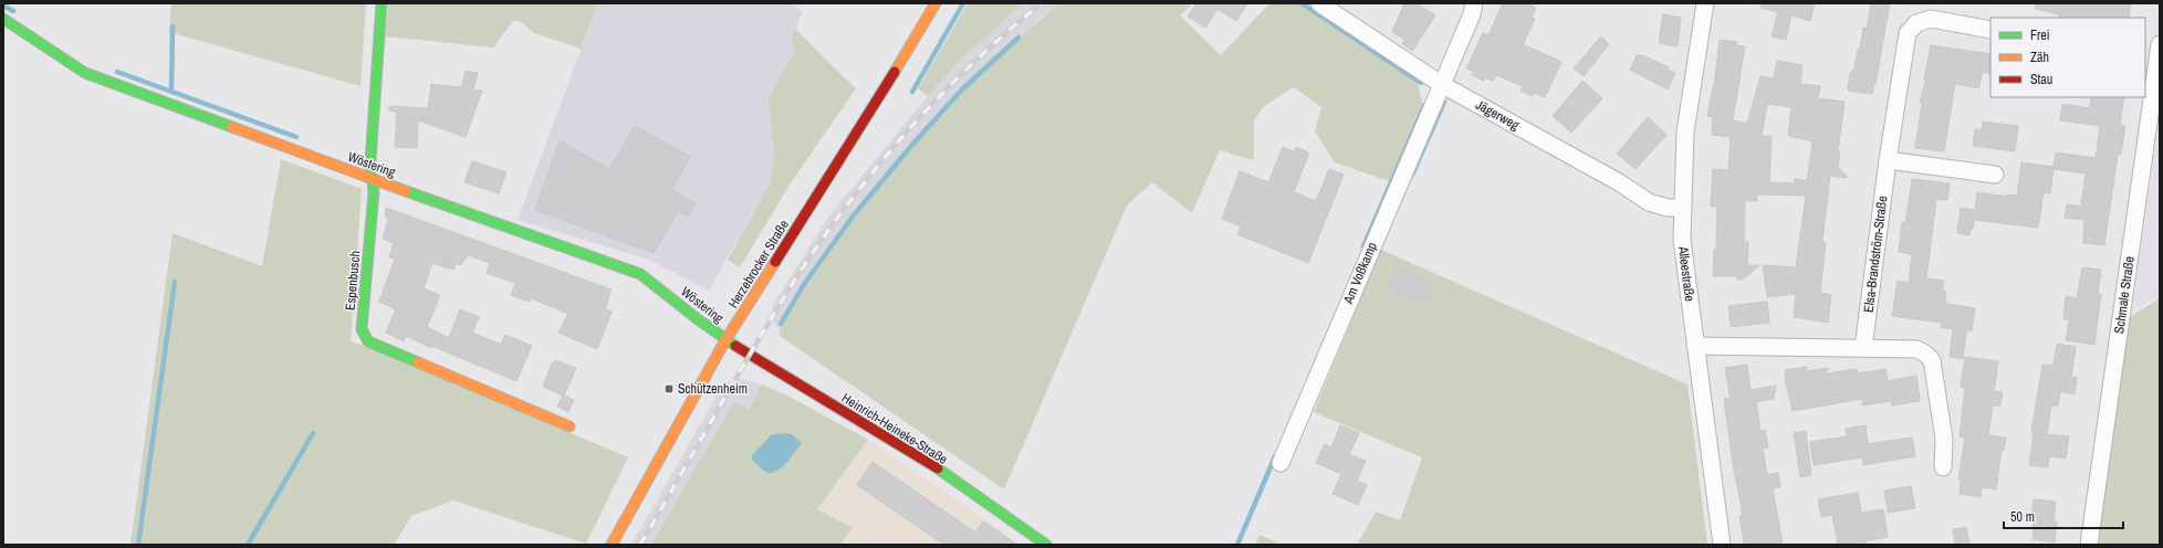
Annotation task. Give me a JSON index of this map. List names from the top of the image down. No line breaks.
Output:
{"streets":{"street":["Jägerweg","Wöstering","Elsa-Brandström-Straße","Herzebrocker Straße","Am Voßkamp","Alleestraße","Espenbusch","Schmale Straße","Heinrich-Heineke-Straße"]},"crossings":[["Jägerweg","Am Voßkamp"],["Jägerweg","Alleestraße"],["Wöstering","Herzebrocker Straße"],["Wöstering","Espenbusch"],["Wöstering","Heinrich-Heineke-Straße"],["Herzebrocker Straße","Heinrich-Heineke-Straße"]],"places":{"transit":["Schützenheim"]},"legend":["Frei","Zäh","Stau"],"scale_bar":"50 m"}
